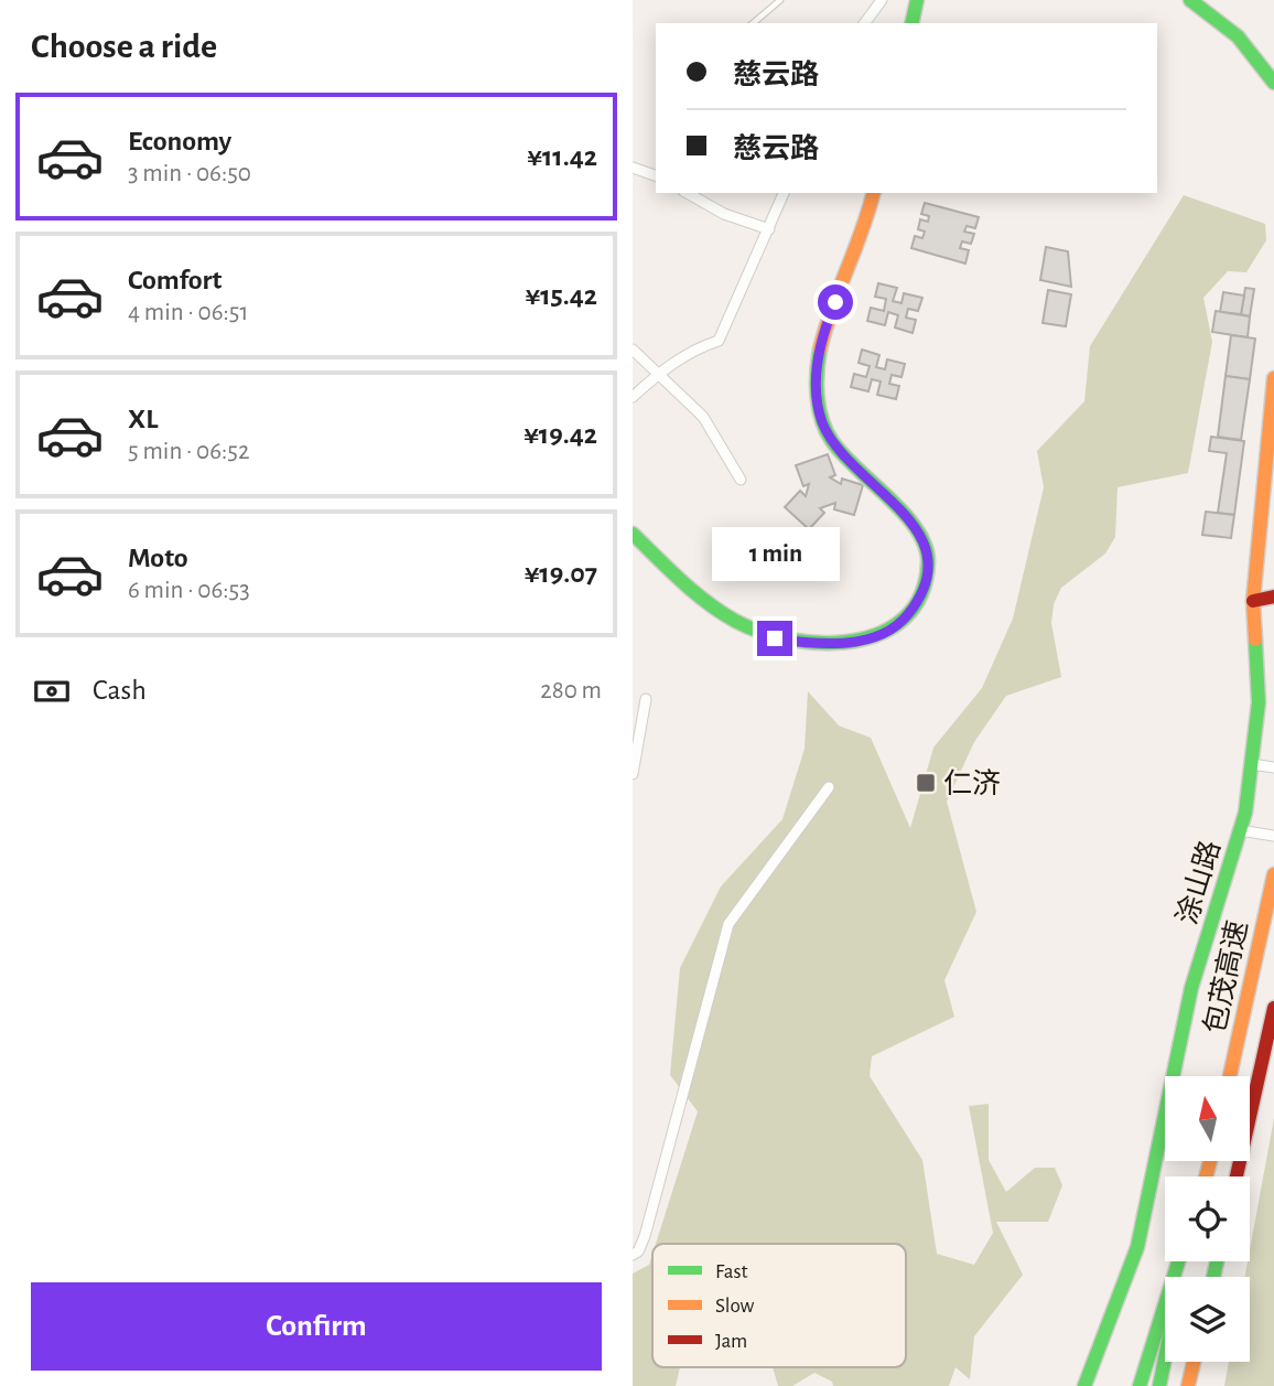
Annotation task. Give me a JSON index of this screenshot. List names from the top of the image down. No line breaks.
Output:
{"streets":{"main road":["涂山路","包茂高速"]},"places":{"transit":["仁济"]},"legend":["Fast","Slow","Jam"],"north":"top","page":{"heading":"Choose a ride","banner":["慈云路","慈云路"],"list":[{"name":"Economy","note":"3 min · 06:50","value":"¥11.42"},{"name":"Comfort","note":"4 min · 06:51","value":"¥15.42"},{"name":"XL","note":"5 min · 06:52","value":"¥19.42"},{"name":"Moto","note":"6 min · 06:53","value":"¥19.07"}],"bubble":"1 min","pay":["Cash","280 m"],"buttons":"Confirm"}}
